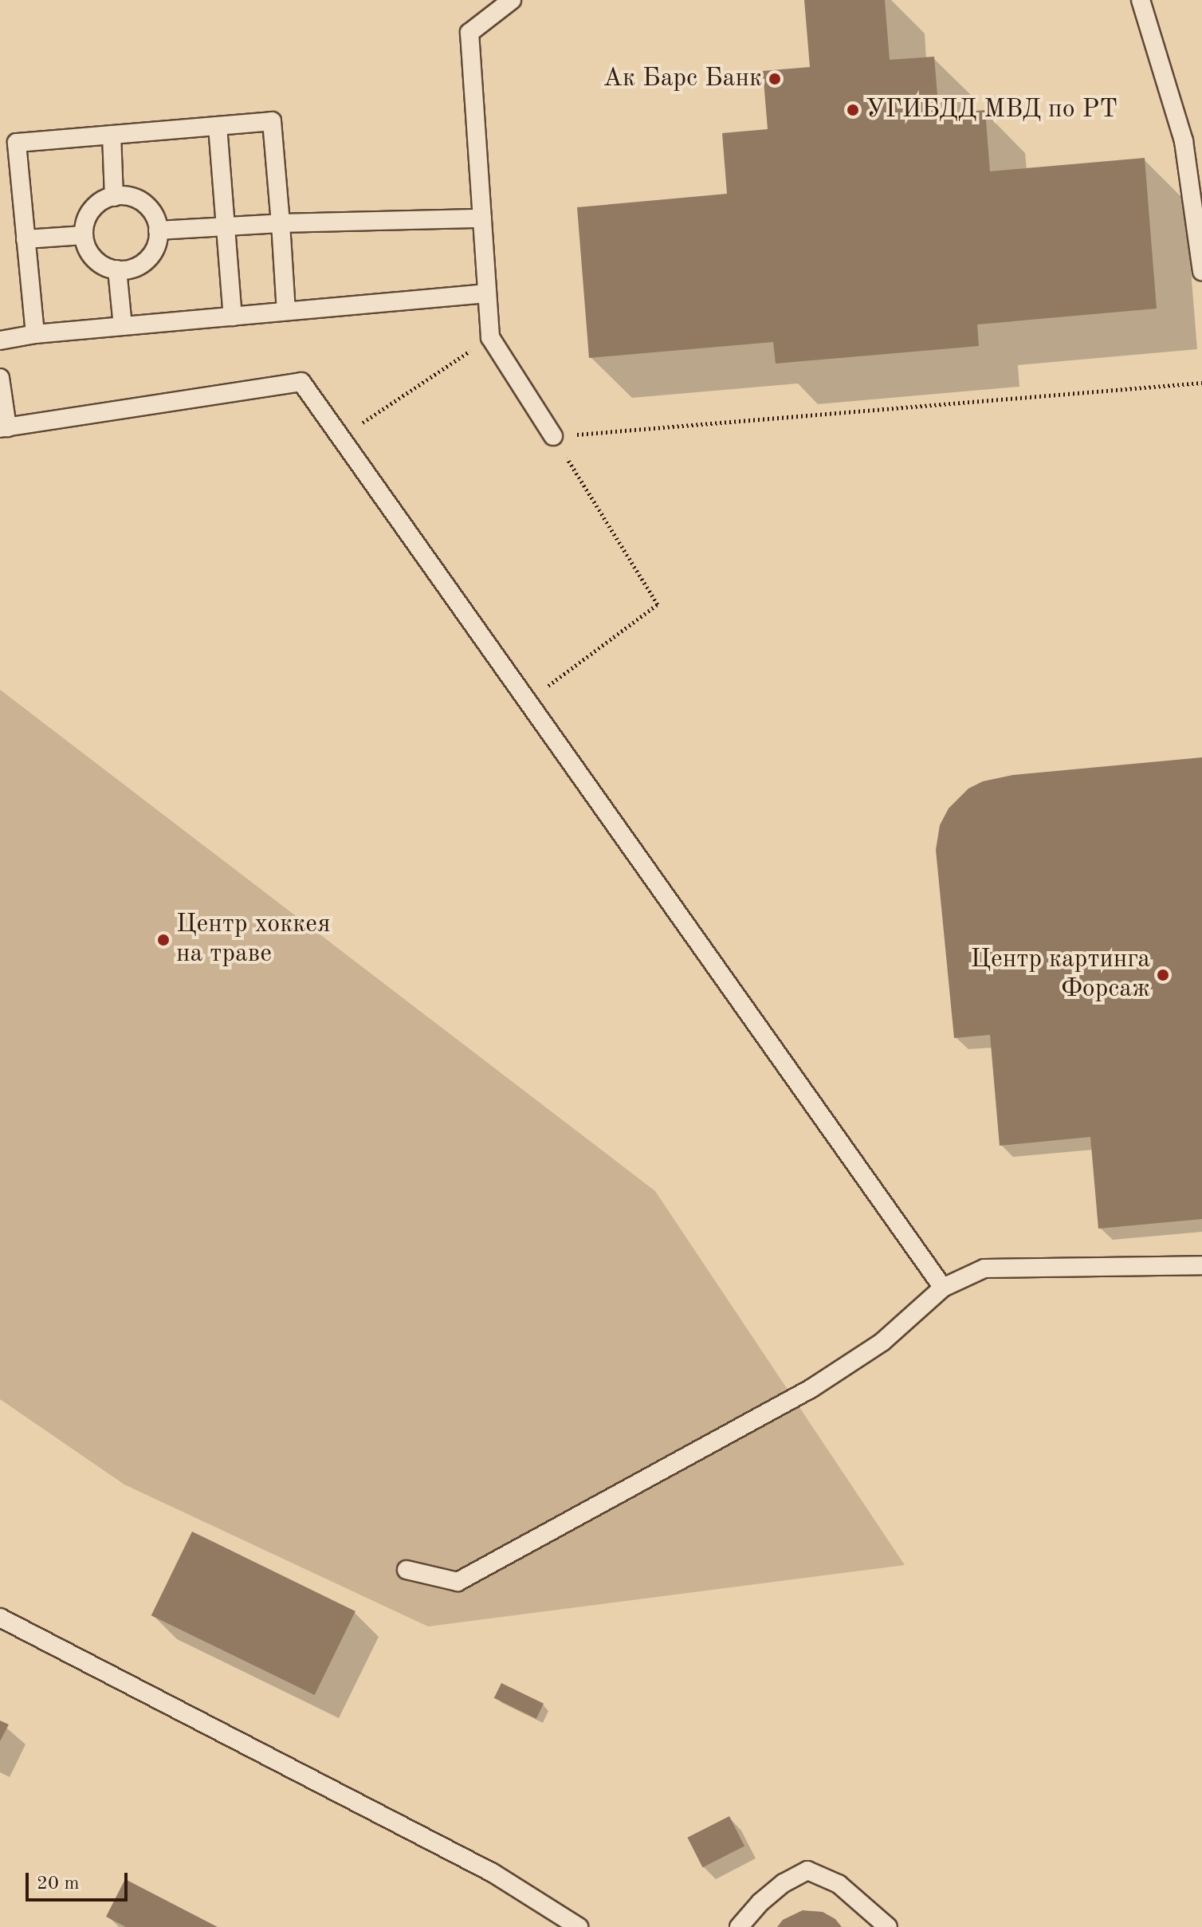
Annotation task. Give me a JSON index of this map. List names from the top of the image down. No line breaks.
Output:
{"places":["Ак Барс Банк","УГИБДД МВД по РТ","Центр хоккея на траве","Центр картинга Форсаж"],"scale_bar":"20 m"}
